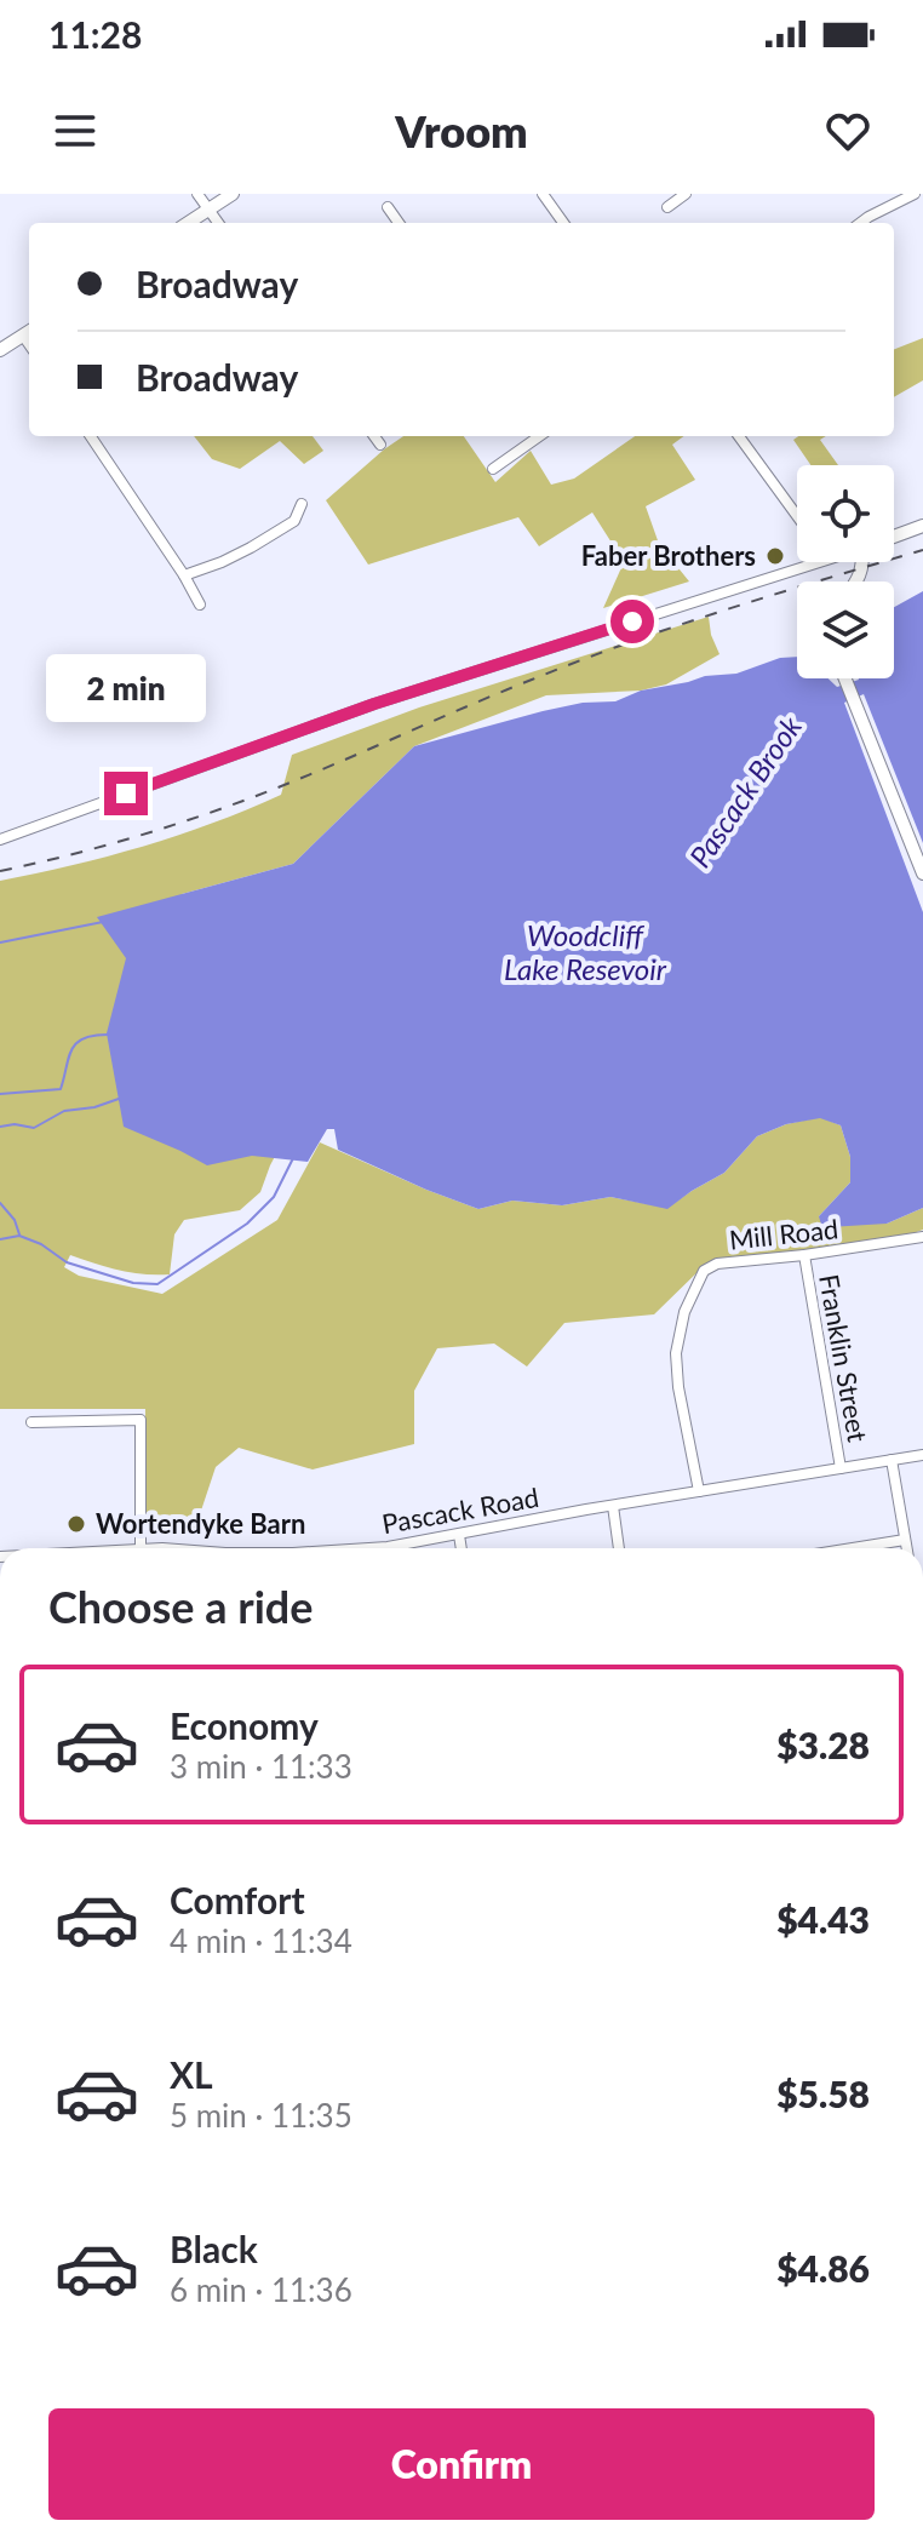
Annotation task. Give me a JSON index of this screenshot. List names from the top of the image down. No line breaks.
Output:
{"streets":{"street":["Mill Road","Franklin Street","Pascack Road"]},"crossings":[["Mill Road","Franklin Street"],["Mill Road","Pascack Road"],["Franklin Street","Pascack Road"]],"water":["Pascack Brook","Woodcliff Lake Resevoir"],"places":["Faber Brothers","Wortendyke Barn"],"page":{"status":"11:28","header":"Vroom","banner":["Broadway","Broadway"],"bubble":"2 min","heading":"Choose a ride","list":[{"name":"Economy","note":"3 min · 11:33","value":"$3.28"},{"name":"Comfort","note":"4 min · 11:34","value":"$4.43"},{"name":"XL","note":"5 min · 11:35","value":"$5.58"},{"name":"Black","note":"6 min · 11:36","value":"$4.86"}],"buttons":"Confirm"}}
